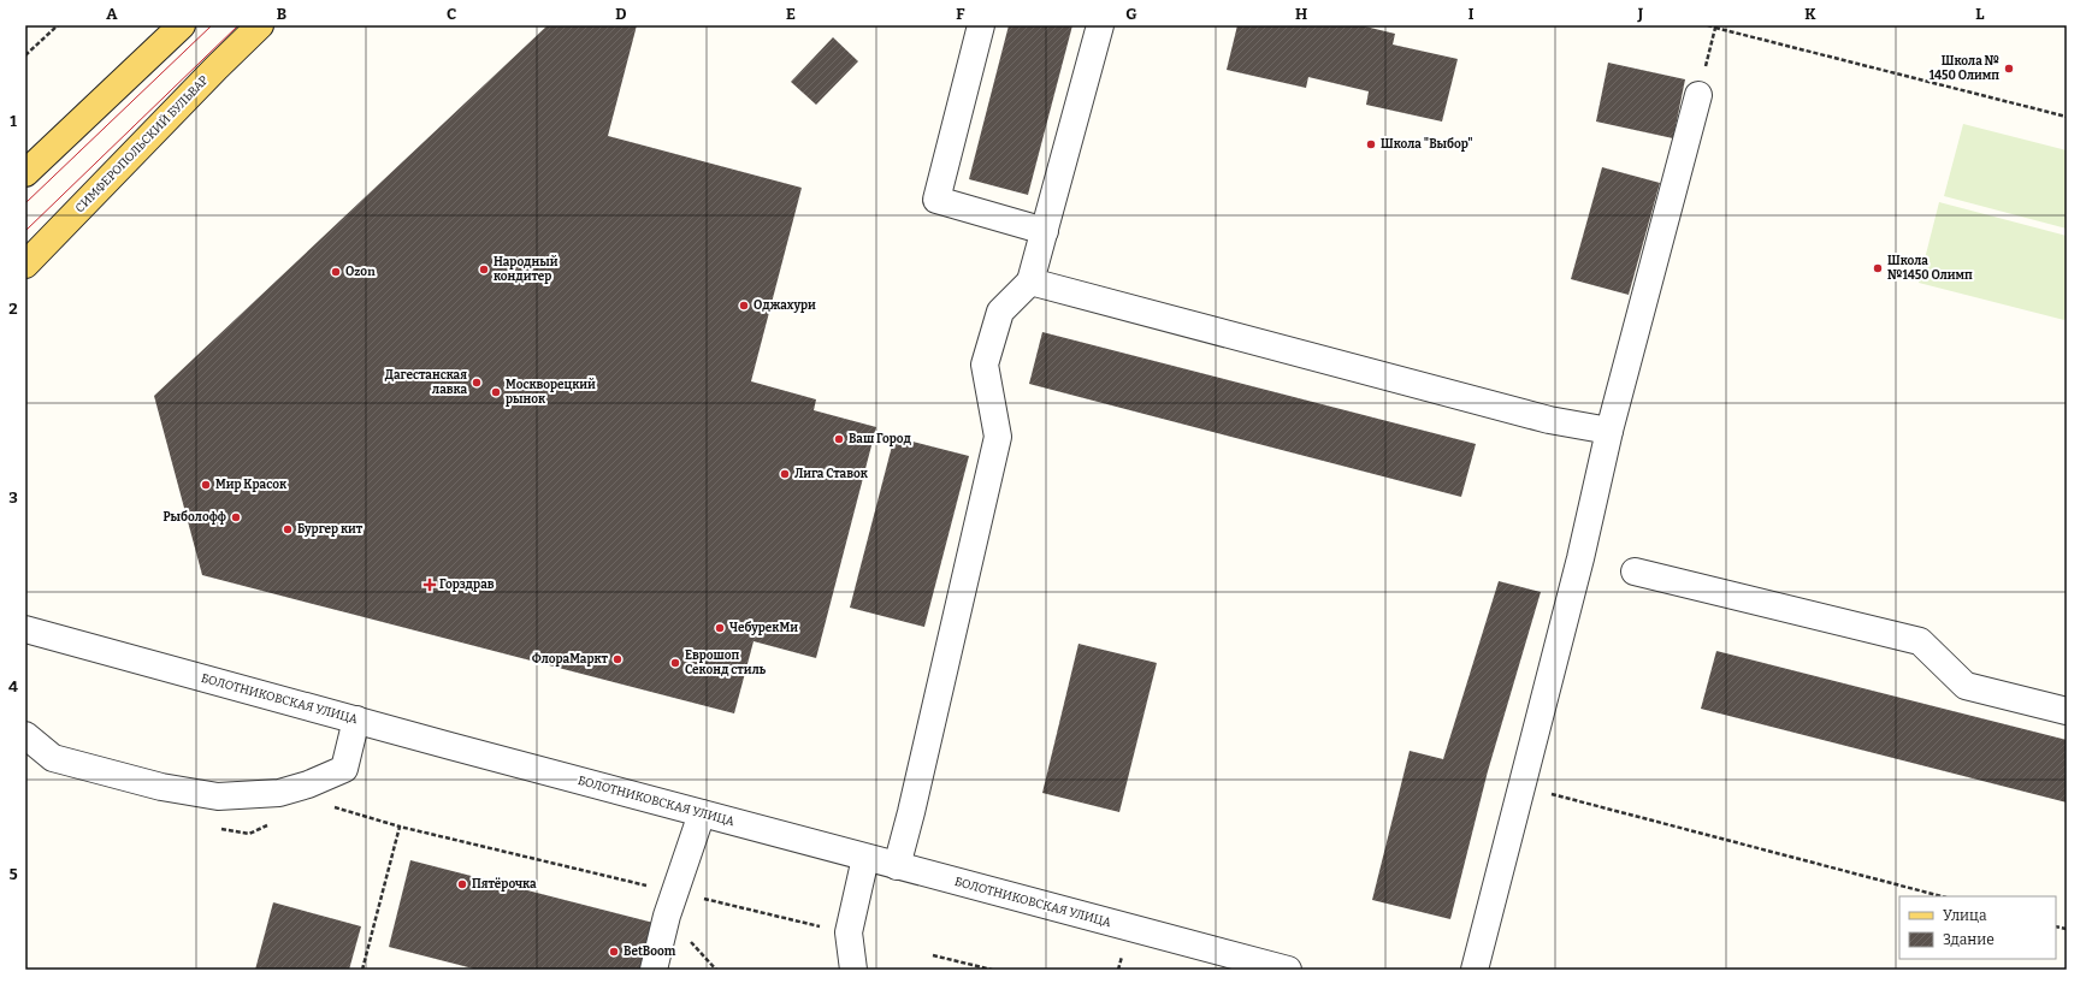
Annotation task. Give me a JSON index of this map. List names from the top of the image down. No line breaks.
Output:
{"streets":{"main road":["СИМФЕРОПОЛЬСКИЙ БУЛЬВАР"],"street":["БОЛОТНИКОВСКАЯ УЛИЦА"]},"places":{"other":["Школа № 1450 Олимп","Школа \"Выбор\"","Школа №1450 Олимп","Народный кондитер","Ozon","Оджахури","Дагестанская лавка","Москворецкий рынок","Ваш Город","Лига Ставок","Мир Красок","Рыболофф","Бургер кит","ЧебурекМи","ФлораМаркт","Еврошоп Секонд стиль","Пятёрочка","BetBoom"],"health":["Горздрав"]},"legend":["Улица","Здание"],"grid":{"columns":["A","B","C","D","E","F","G","H","I","J","K","L"],"rows":["1","2","3","4","5"]}}
